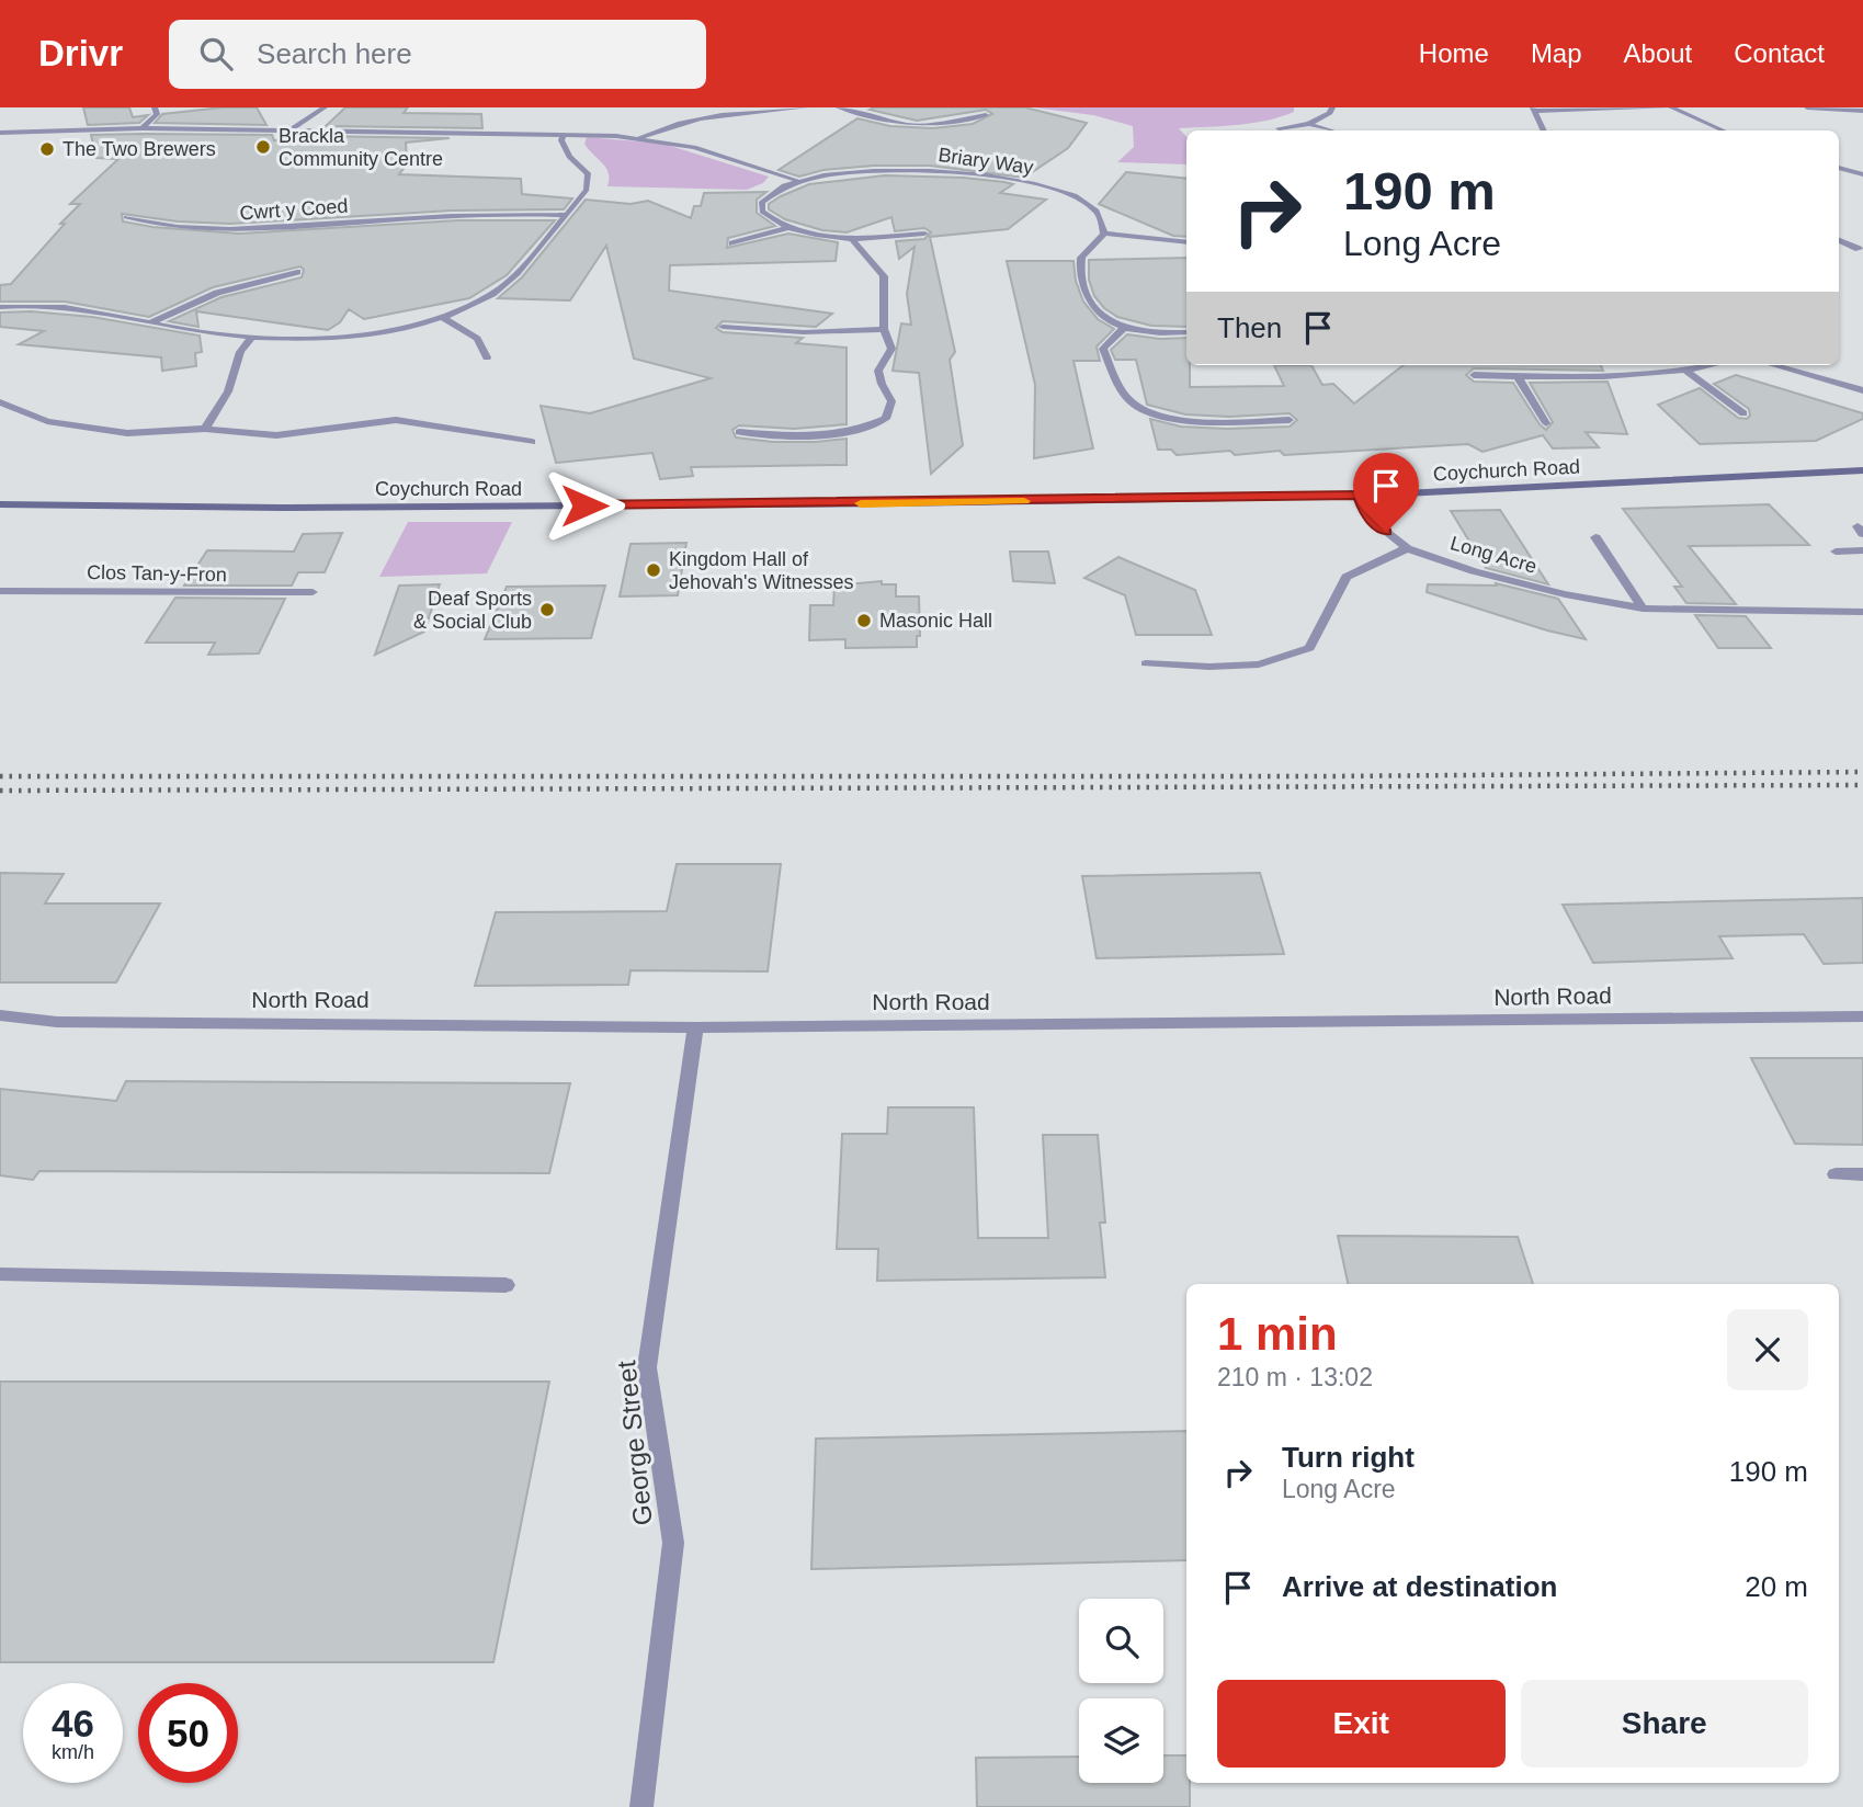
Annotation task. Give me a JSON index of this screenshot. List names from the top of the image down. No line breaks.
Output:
{"streets":{"main road":["Coychurch Road"],"street":["Briary Way","Cwrt y Coed","Long Acre","Clos Tan-y-Fron","North Road","George Street"]},"crossings":[["Coychurch Road","Long Acre"],["North Road","George Street"]],"places":["Brackla Community Centre","The Two Brewers","Kingdom Hall of Jehovah's Witnesses","Deaf Sports & Social Club","Masonic Hall"],"page":{"header":"Drivr","search":"Search here","nav":["Home","Map","About","Contact"],"turn":["190 m","Long Acre"],"then":"Then","heading":["1 min","210 m · 13:02"],"list":[{"name":"Turn right","note":"Long Acre","value":"190 m"},{"name":"Arrive at destination","value":"20 m"}],"buttons":["Exit","Share"],"speed":"46 km/h","limit":"50"}}
